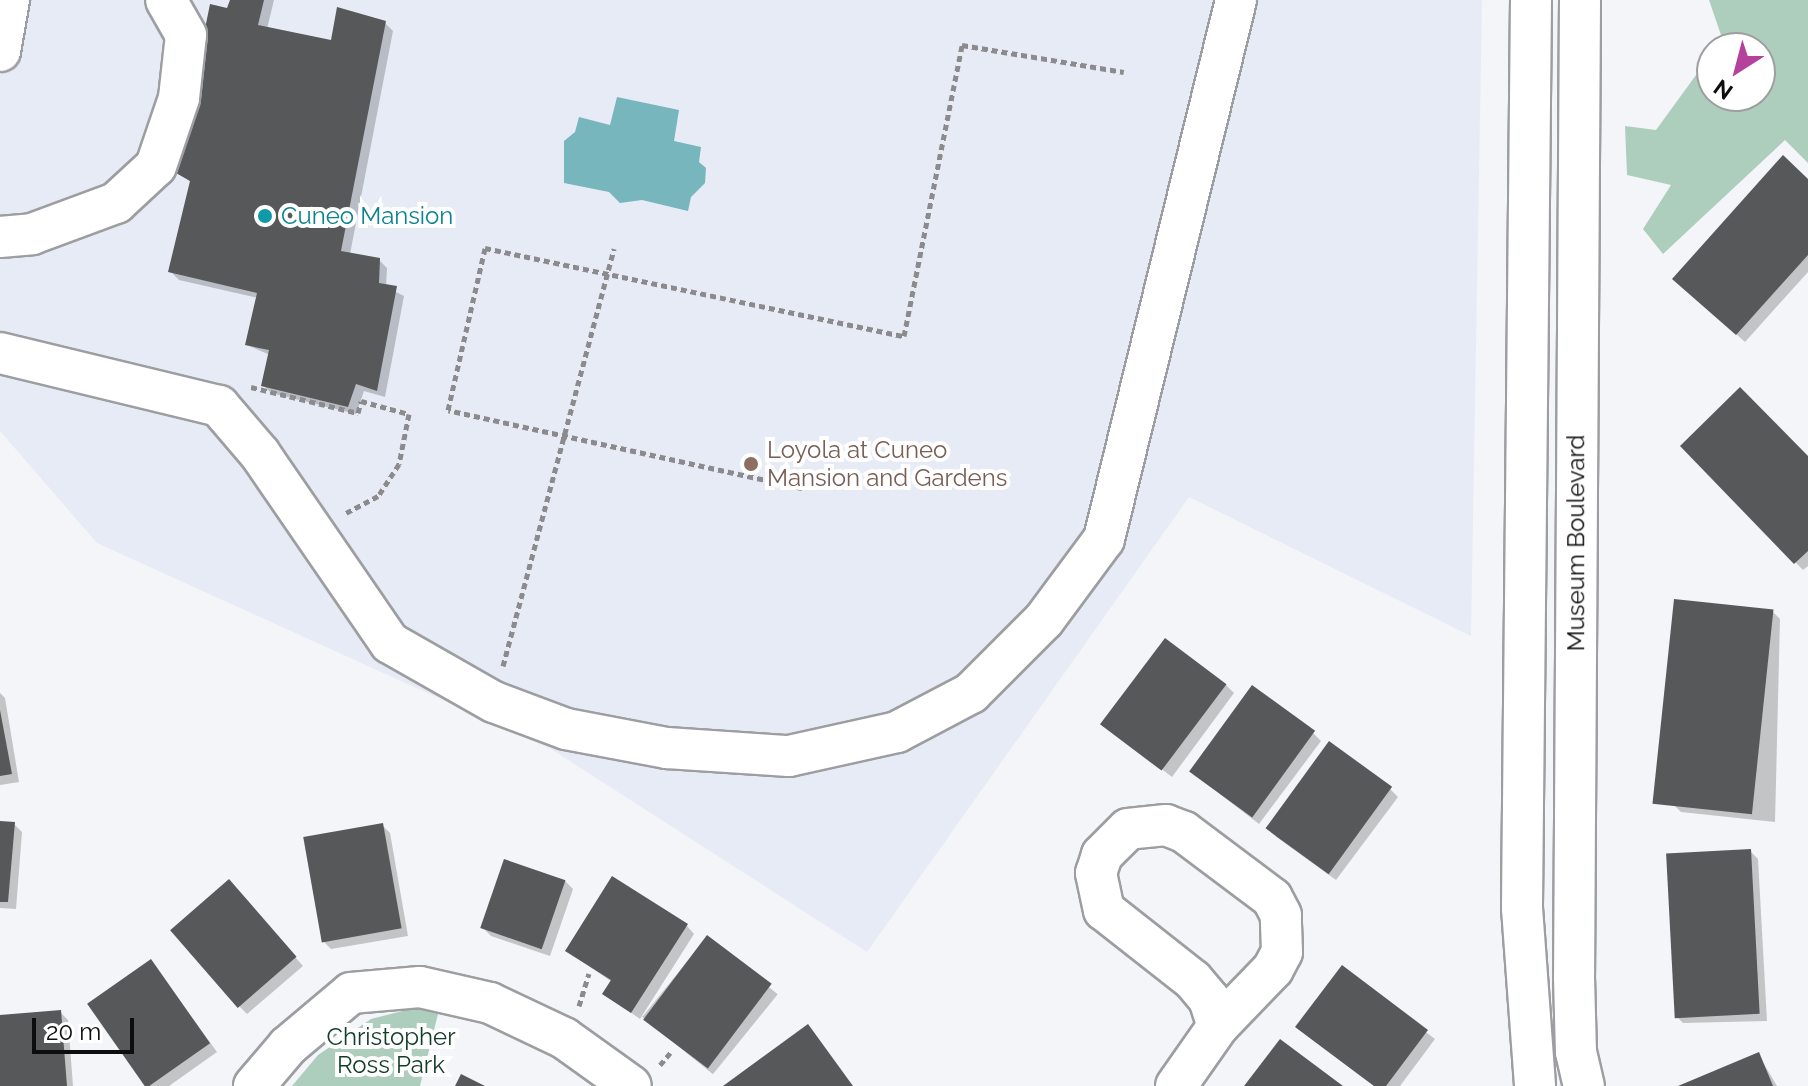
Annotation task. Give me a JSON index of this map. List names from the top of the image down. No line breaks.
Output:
{"streets":{"street":["Museum Boulevard"]},"parks":["Christopher Ross Park"],"places":["Cuneo Mansion","Loyola at Cuneo Mansion and Gardens"],"scale_bar":"20 m","north":"bottom left"}
